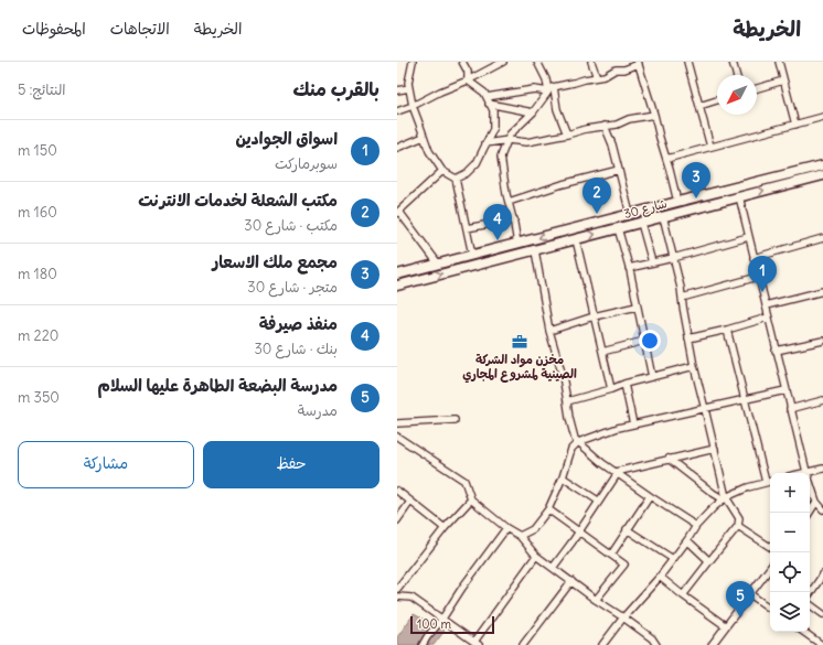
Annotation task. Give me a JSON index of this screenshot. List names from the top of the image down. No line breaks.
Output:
{"streets":{"street":["شارع 30"]},"places":{"office":["مخزن مواد الشركة الصينية لمشروع المجاري"]},"scale_bar":"100 m","north":"bottom left","page":{"header":"الخريطة","nav":["الخريطة","الاتجاهات","المحفوظات"],"heading":["بالقرب منك","النتائج: 5"],"list":[{"mark":"1","name":"اسواق الجوادين","note":"سوبرماركت","value":"150 m"},{"mark":"2","name":"مكتب الشعلة لخدمات الانترنت","note":"مكتب · شارع 30","value":"160 m"},{"mark":"3","name":"مجمع ملك الاسعار","note":"متجر · شارع 30","value":"180 m"},{"mark":"4","name":"منفذ صيرفة","note":"بنك · شارع 30","value":"220 m"},{"mark":"5","name":"مدرسة البضعة الطاهرة عليها السلام","note":"مدرسة","value":"350 m"}],"pins":["3","2","4","1","5"],"buttons":["حفظ","مشاركة"],"map_buttons":["+","−"],"scale":"100 m"}}
